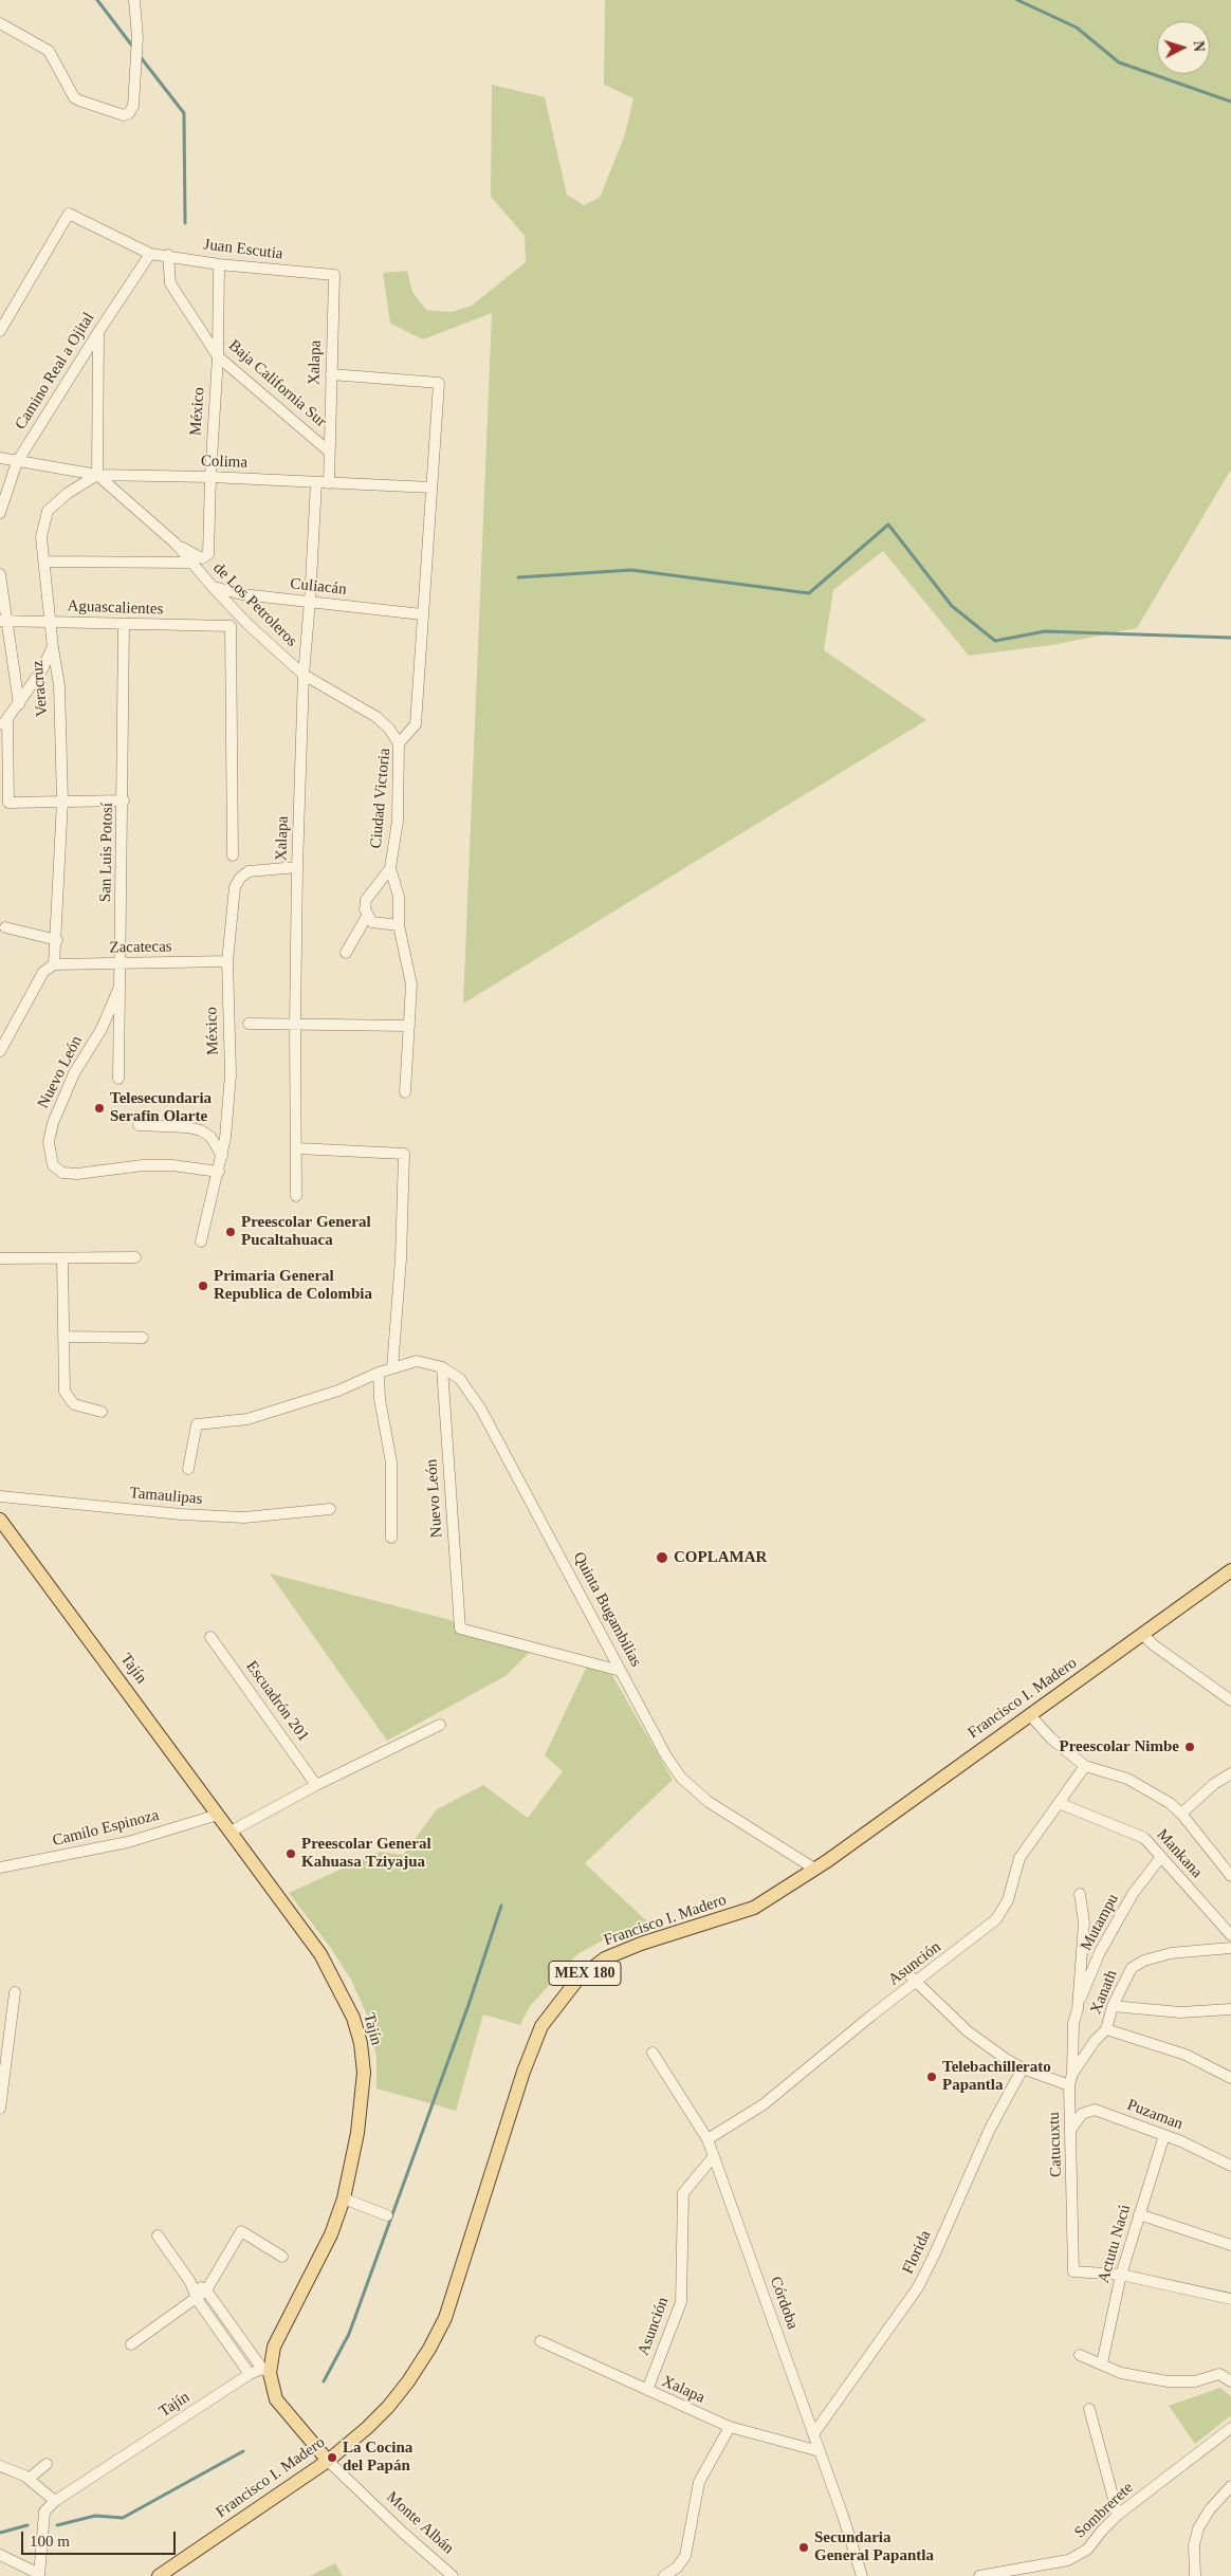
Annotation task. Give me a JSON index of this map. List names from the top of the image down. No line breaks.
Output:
{"streets":{"main road":["Tajín","Francisco I. Madero","MEX 180","Monte Albán"],"street":["Juan Escutia","Xalapa","Camino Real a Ojital","Baja California Sur","México","Colima","Culiacán","de Los Petroleros","Aguascalientes","Veracruz","Ciudad Victoria","San Luis Potosí","Zacatecas","Nuevo León","Tamaulipas","Quinta Bugambilias","Escuadrón 201","Camilo Espinoza","Mankana","Mutampu","Asunción","Xanath","Puzaman","Catucuxtu","Actutu Nacú","Florida","Córdoba","Sombrerete"]},"crossings":[["Juan Escutia","Xalapa"],["Juan Escutia","Camino Real a Ojital"],["Juan Escutia","Baja California Sur"],["Juan Escutia","México"],["Xalapa","Baja California Sur"],["Xalapa","México"],["Xalapa","Colima"],["Xalapa","Culiacán"],["Xalapa","de Los Petroleros"],["Xalapa","Ciudad Victoria"],["Xalapa","Asunción"],["Xalapa","Córdoba"],["Camino Real a Ojital","Colima"],["Baja California Sur","México"],["México","Colima"],["México","de Los Petroleros"],["México","Zacatecas"],["México","Nuevo León"],["Colima","de Los Petroleros"],["Colima","Veracruz"],["Colima","Ciudad Victoria"],["Culiacán","de Los Petroleros"],["Culiacán","Ciudad Victoria"],["de Los Petroleros","Veracruz"],["de Los Petroleros","Ciudad Victoria"],["Aguascalientes","Veracruz"],["Aguascalientes","San Luis Potosí"],["Veracruz","Zacatecas"],["San Luis Potosí","Zacatecas"],["San Luis Potosí","Nuevo León"],["Nuevo León","Quinta Bugambilias"],["Quinta Bugambilias","Francisco I. Madero"],["Tajín","Camilo Espinoza"],["Tajín","Monte Albán"],["Francisco I. Madero","Monte Albán"],["Mankana","Mutampu"],["Mankana","Asunción"],["Mutampu","Catucuxtu"],["Asunción","Córdoba"],["Xanath","Catucuxtu"],["Puzaman","Catucuxtu"],["Puzaman","Actutu Nacú"],["Catucuxtu","Actutu Nacú"],["Florida","Córdoba"]],"places":["Telesecundaria Serafin Olarte","Preescolar General Pucaltahuaca","Primaria General Republica de Colombia","COPLAMAR","Preescolar Nimbe","Preescolar General Kahuasa Tziyajua","Telebachillerato Papantla","La Cocina del Papán","Secundaria General Papantla"],"scale_bar":"100 m","north":"right"}
